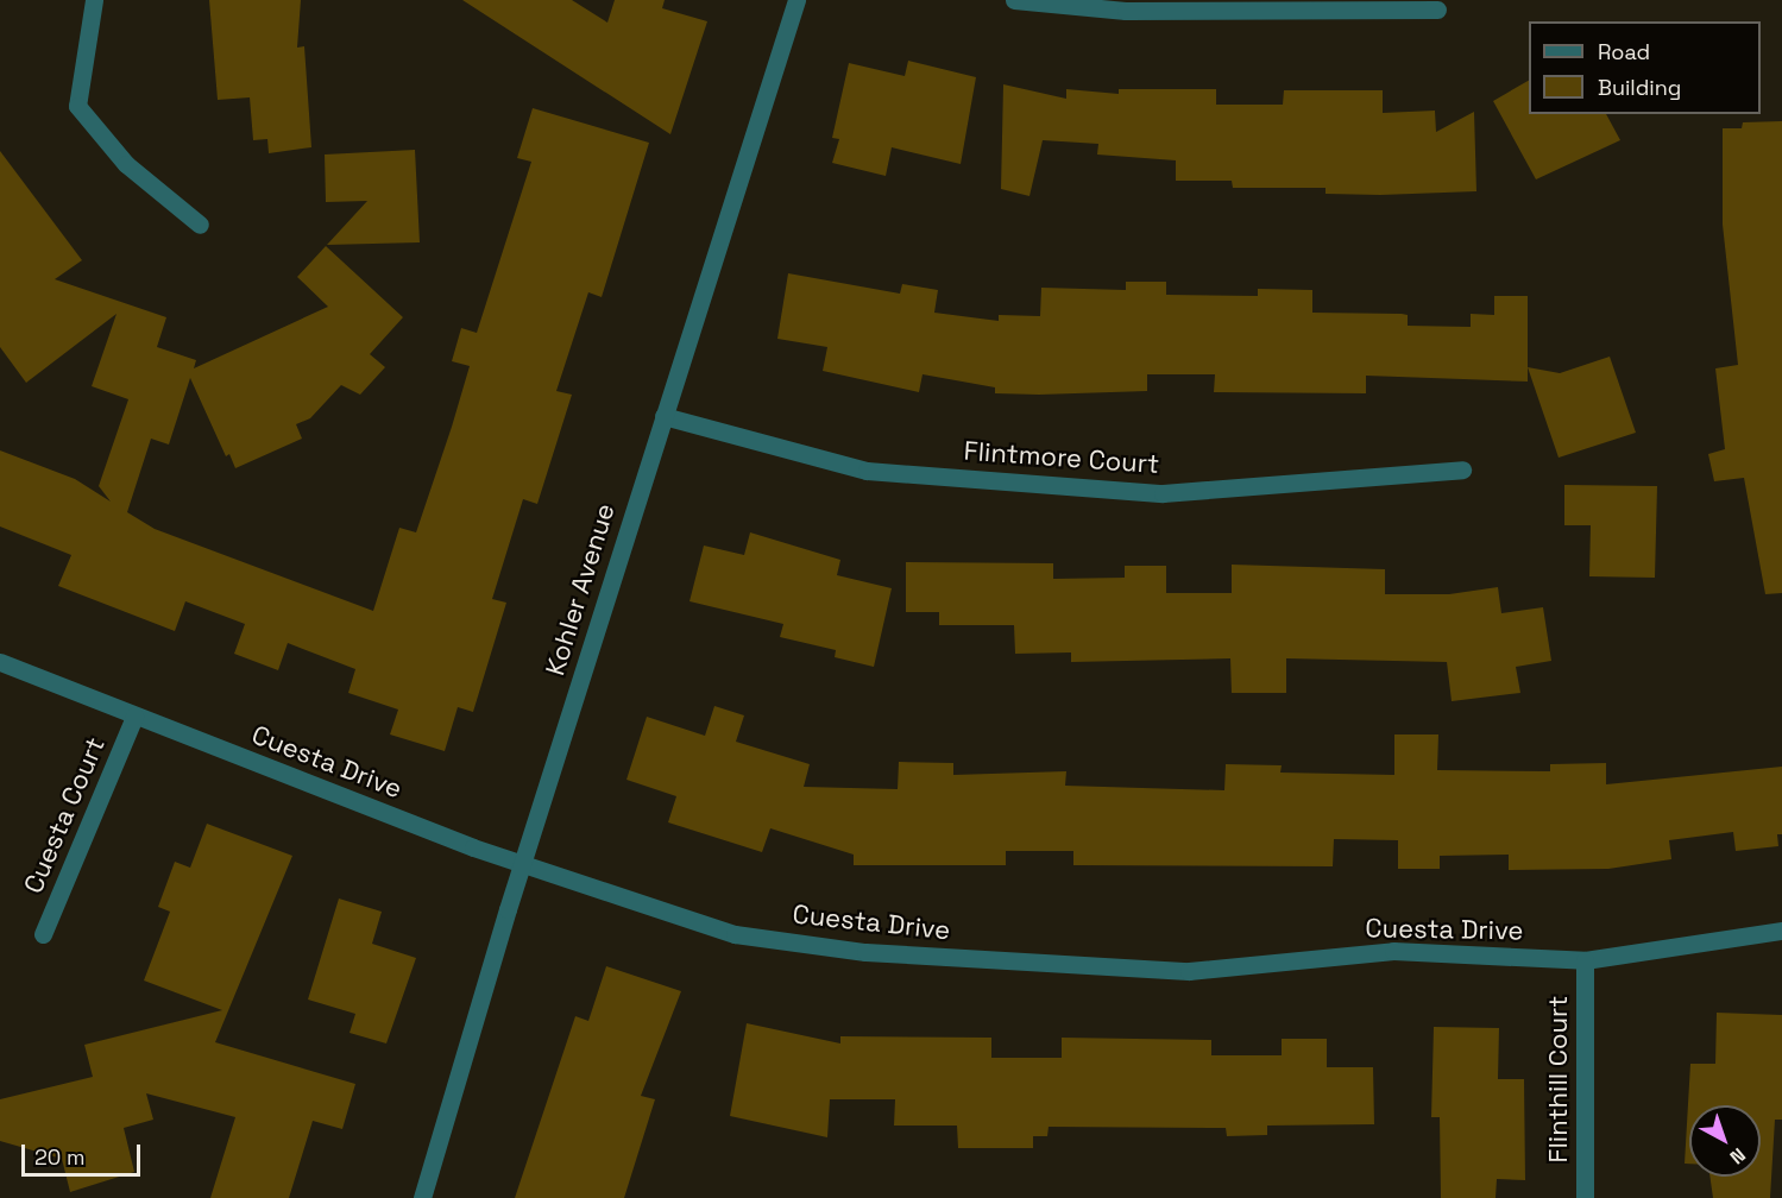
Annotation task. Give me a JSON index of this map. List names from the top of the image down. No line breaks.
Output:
{"streets":{"street":["Flintmore Court","Kohler Avenue","Cuesta Drive","Cuesta Court","Flinthill Court"]},"crossings":[["Flintmore Court","Kohler Avenue"],["Kohler Avenue","Cuesta Drive"],["Cuesta Drive","Cuesta Court"],["Cuesta Drive","Flinthill Court"]],"legend":["Road","Building"],"scale_bar":"20 m","north":"bottom right"}
